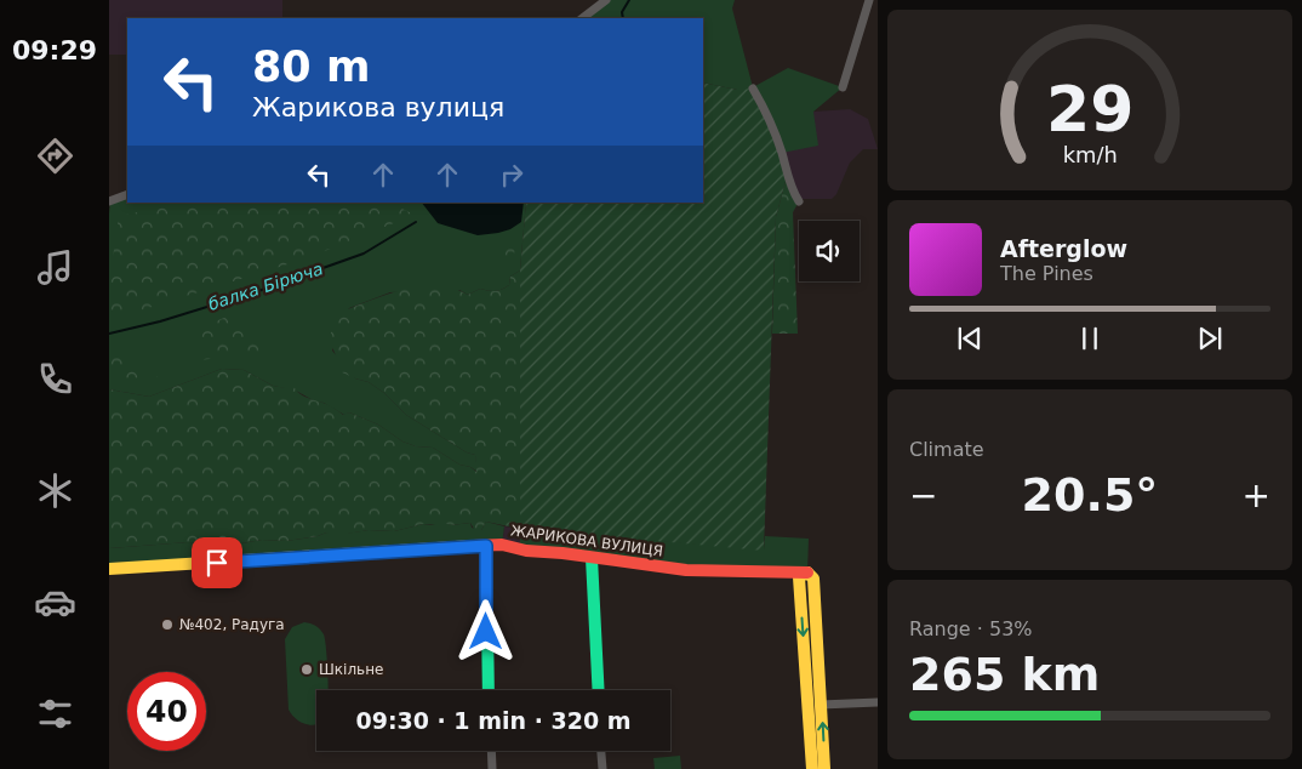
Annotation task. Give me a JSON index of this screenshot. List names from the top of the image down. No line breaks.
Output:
{"streets":{"street":["ЖАРИКОВА ВУЛИЦЯ"]},"water":["балка Бірюча"],"places":["№402, Радуга","Шкільне"],"page":{"tabs":"09:29","turn":["80 m","Жарикова вулиця"],"song":["Afterglow","The Pines"],"tile":["Climate",["Range · 53%","265 km"]],"heat":["−","20.5°","+"],"limit":"40","trip":"09:30 · 1 min · 320 m","gauge":["29","km/h"]}}
